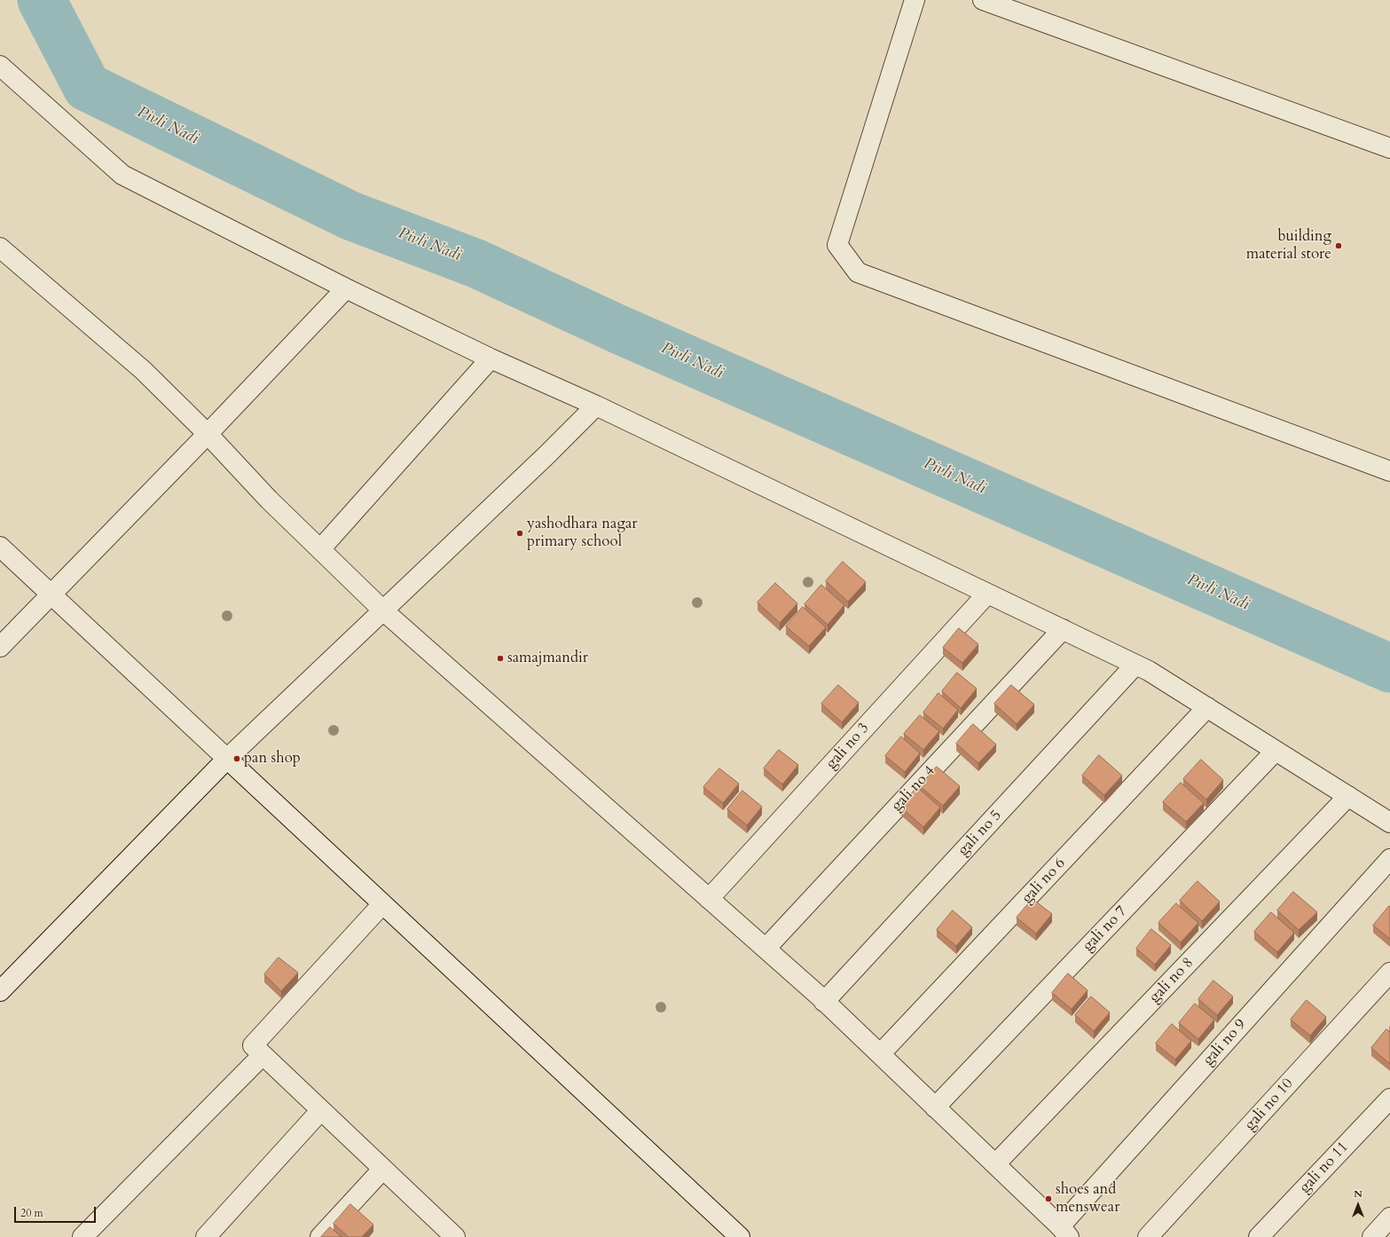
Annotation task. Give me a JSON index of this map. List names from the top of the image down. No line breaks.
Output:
{"streets":{"street":["gali no 3","gali no 4","gali no 5","gali no 6","gali no 7","gali no 8","gali no 9","gali no 10","gali no 11"]},"water":["Pivli Nadi"],"places":["building material store","yashodhara nagar primary school","samajmandir","pan shop","shoes and menswear"],"scale_bar":"20 m","north":"top"}
